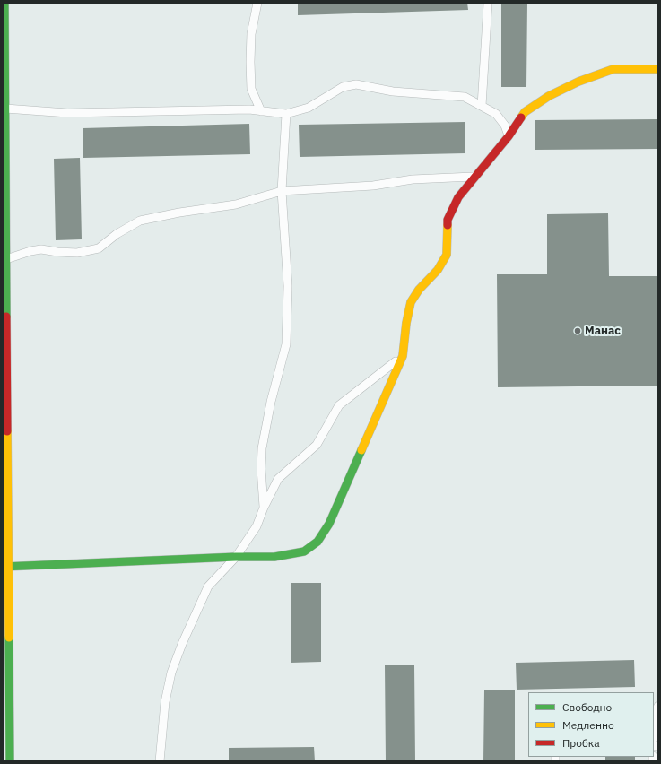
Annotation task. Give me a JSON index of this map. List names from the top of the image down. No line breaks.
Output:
{"places":["Манас"],"legend":["Свободно","Медленно","Пробка"]}
